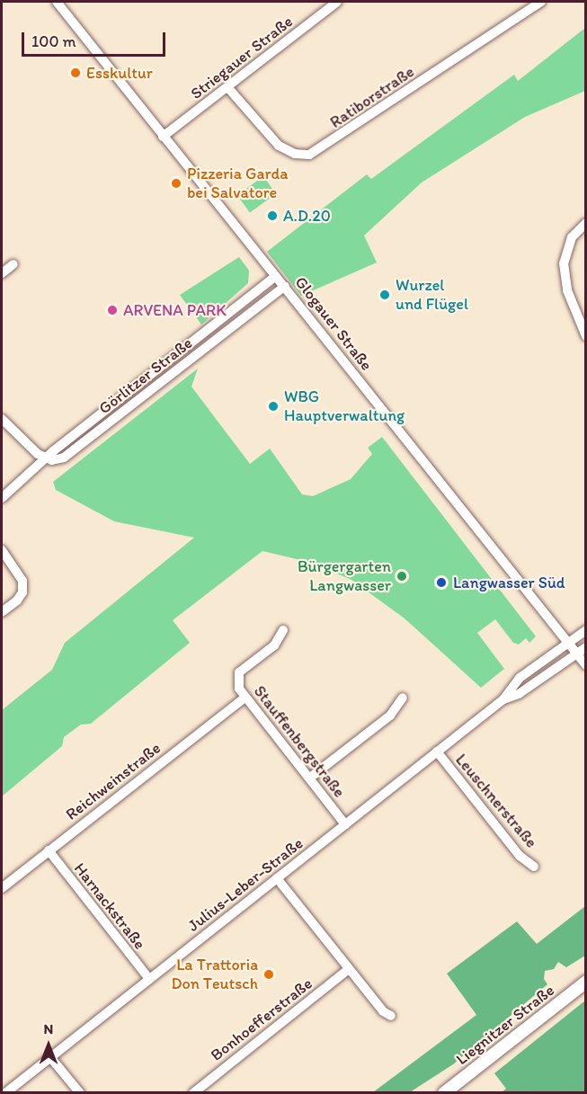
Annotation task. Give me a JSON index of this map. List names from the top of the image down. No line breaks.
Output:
{"streets":{"main road":["Liegnitzer Straße"],"street":["Striegauer Straße","Ratiborstraße","Glogauer Straße","Görlitzer Straße","Stauffenbergstraße","Reichweinstraße","Leuschnerstraße","Julius-Leber-Straße","Harnackstraße","Bonhoefferstraße"]},"crossings":[["Striegauer Straße","Ratiborstraße"],["Striegauer Straße","Glogauer Straße"],["Glogauer Straße","Görlitzer Straße"],["Glogauer Straße","Julius-Leber-Straße"],["Stauffenbergstraße","Reichweinstraße"],["Stauffenbergstraße","Julius-Leber-Straße"],["Reichweinstraße","Harnackstraße"],["Leuschnerstraße","Julius-Leber-Straße"],["Julius-Leber-Straße","Harnackstraße"]],"places":["Esskultur","Pizzeria Garda bei Salvatore","A.D.20","Wurzel und Flügel","ARVENA PARK","WBG Hauptverwaltung","Bürgergarten Langwasser","Langwasser Süd","La Trattoria Don Teutsch"],"scale_bar":"100 m","north":"top"}
